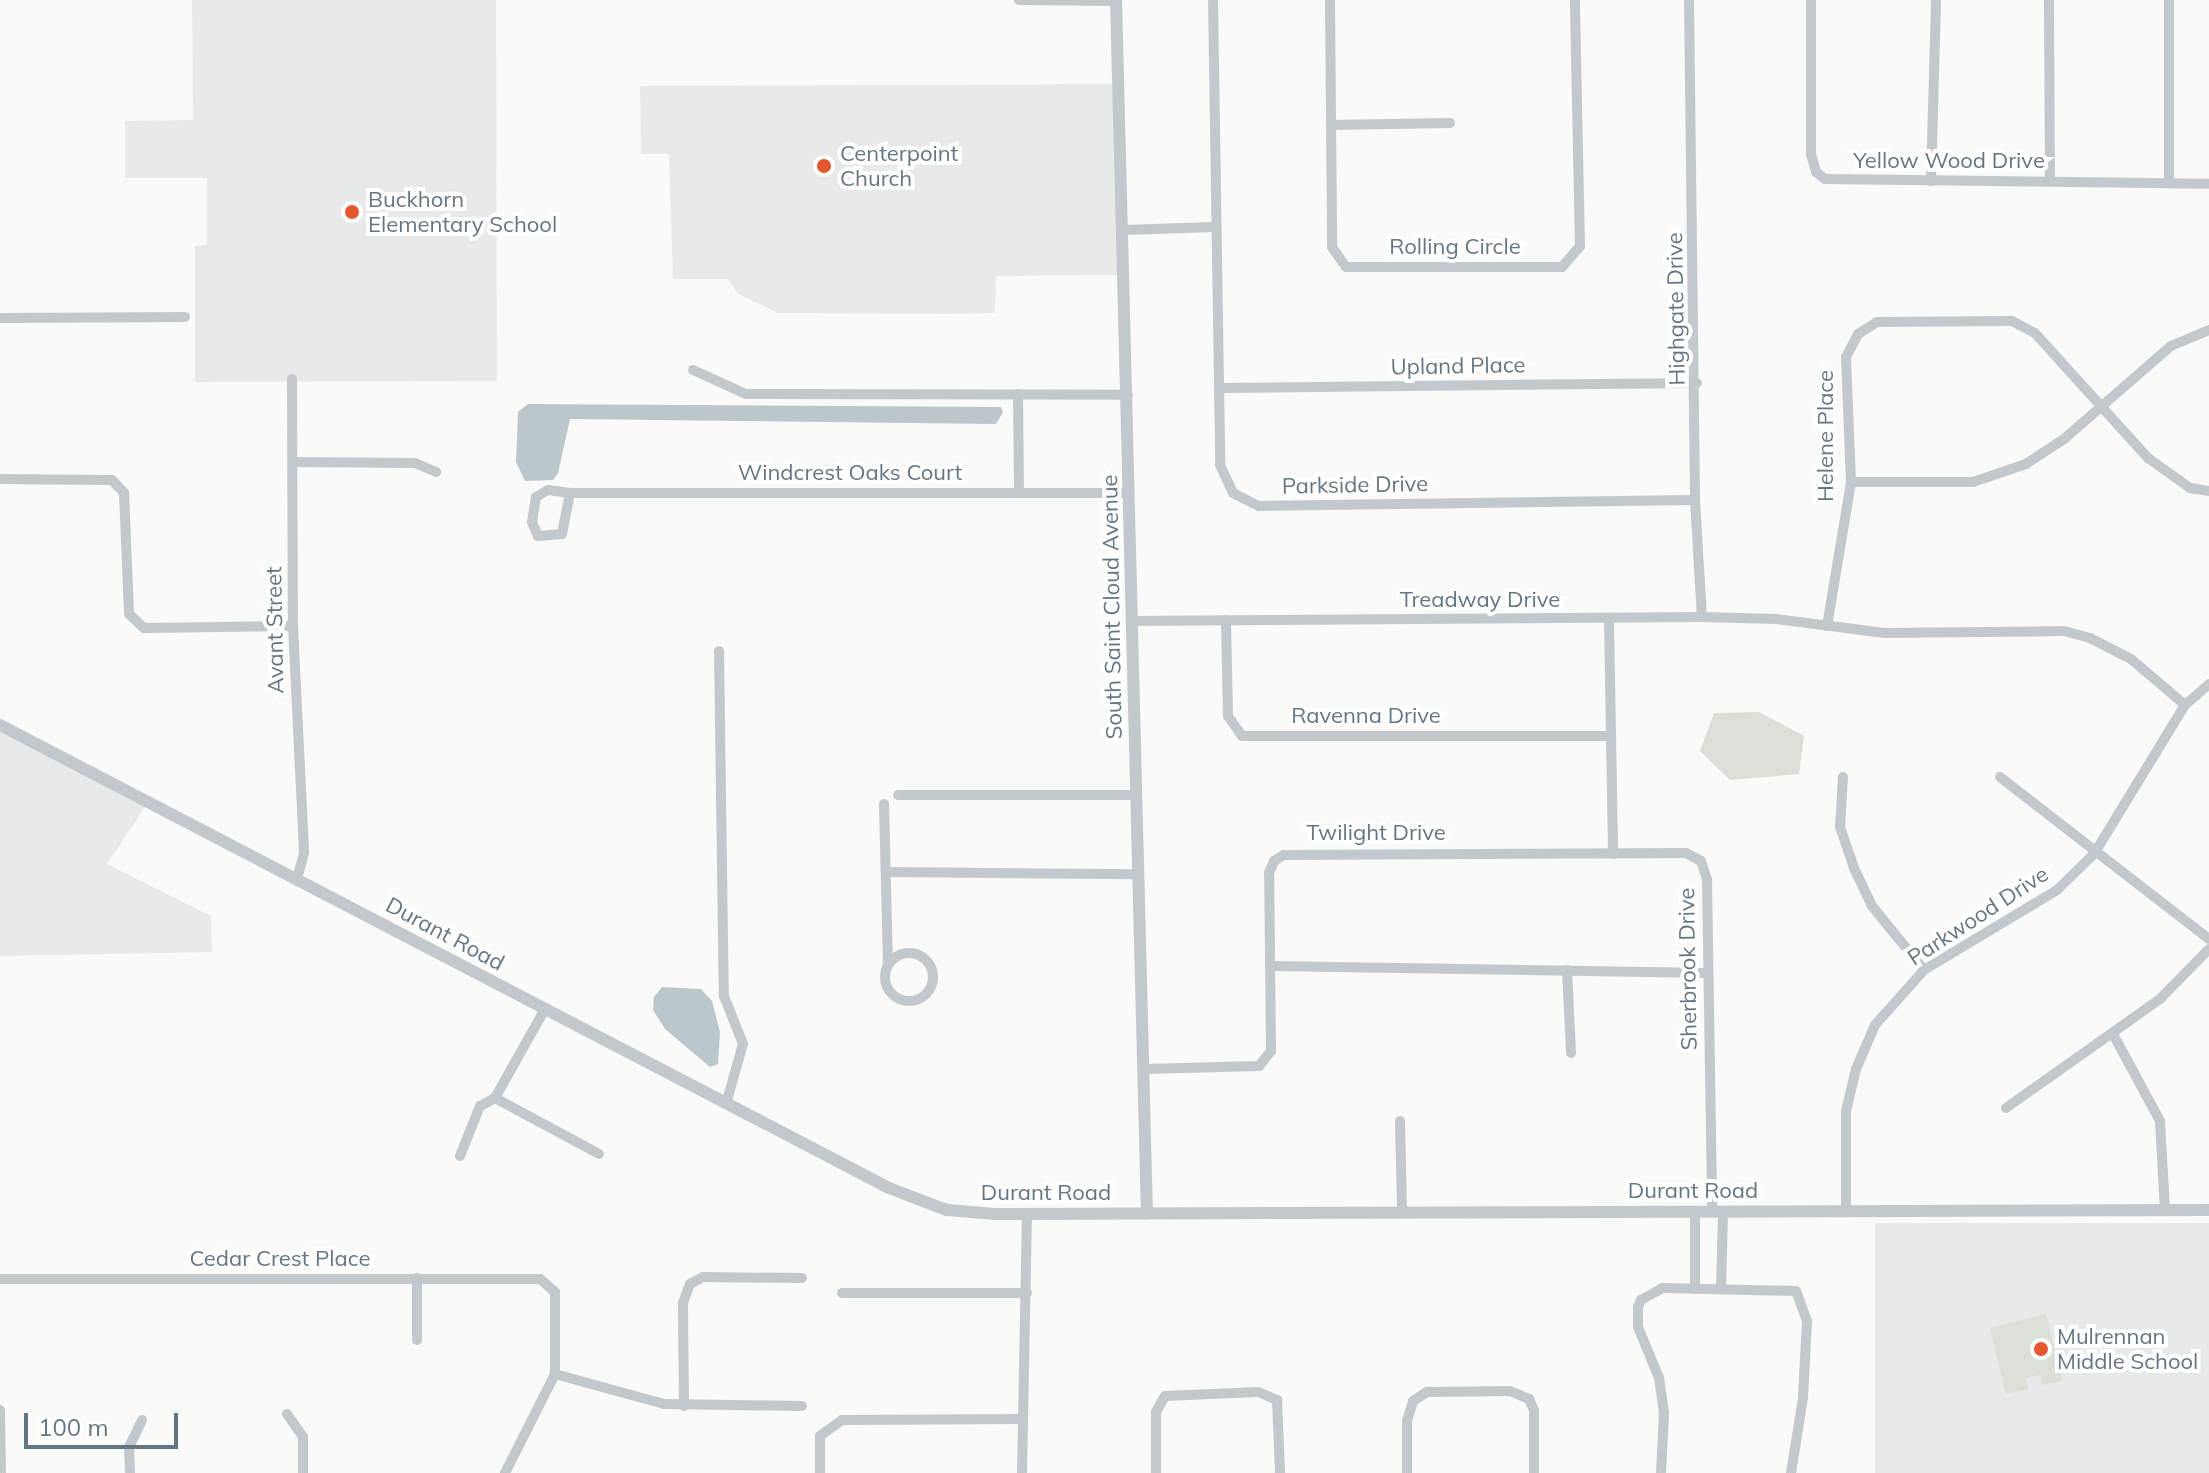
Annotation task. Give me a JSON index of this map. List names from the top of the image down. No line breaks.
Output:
{"streets":{"street":["Yellow Wood Drive","Rolling Circle","Highgate Drive","Upland Place","Helene Place","Windcrest Oaks Court","Parkside Drive","Treadway Drive","South Saint Cloud Avenue","Avant Street","Ravenna Drive","Twilight Drive","Parkwood Drive","Durant Road","Sherbrook Drive","Cedar Crest Place"]},"crossings":[["Highgate Drive","Upland Place"],["Highgate Drive","Parkside Drive"],["Highgate Drive","Treadway Drive"],["Upland Place","Parkside Drive"],["Helene Place","Treadway Drive"],["Windcrest Oaks Court","South Saint Cloud Avenue"],["Treadway Drive","South Saint Cloud Avenue"],["Treadway Drive","Ravenna Drive"],["Treadway Drive","Parkwood Drive"],["South Saint Cloud Avenue","Twilight Drive"],["South Saint Cloud Avenue","Durant Road"],["Avant Street","Durant Road"],["Twilight Drive","Sherbrook Drive"],["Parkwood Drive","Durant Road"],["Durant Road","Sherbrook Drive"]],"places":["Centerpoint Church","Buckhorn Elementary School","Mulrennan Middle School"],"scale_bar":"100 m"}
